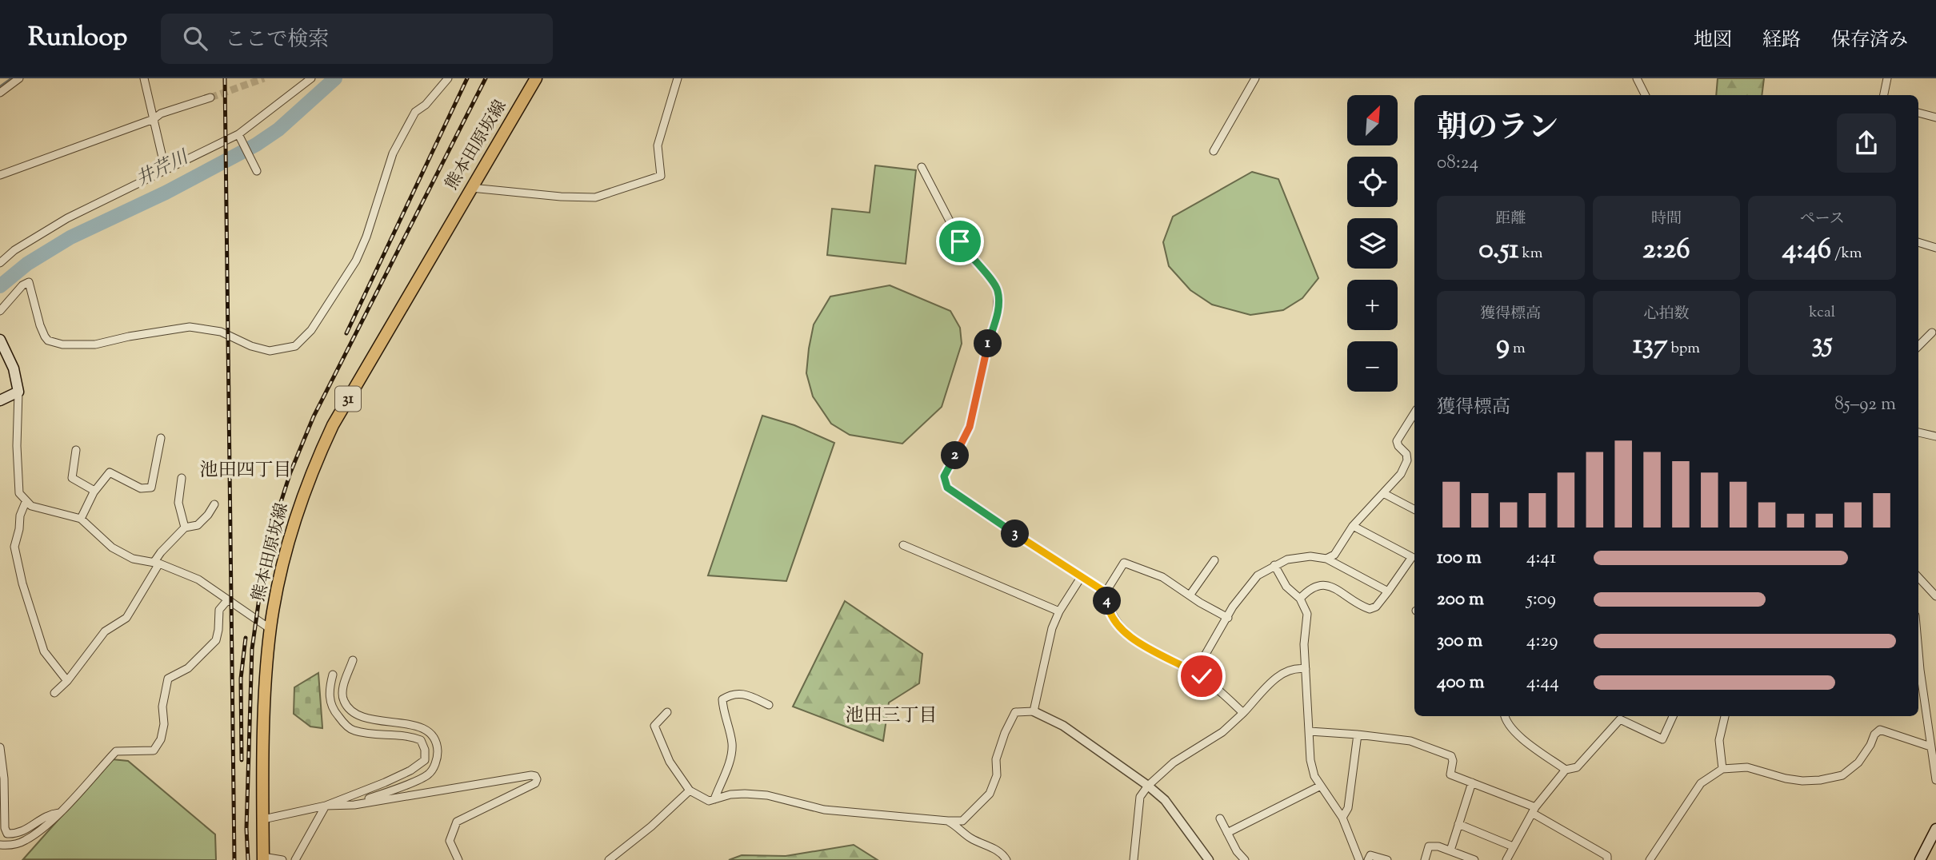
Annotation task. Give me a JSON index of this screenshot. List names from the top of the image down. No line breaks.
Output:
{"streets":{"main road":["熊本田原坂線","31"]},"districts":["池田四丁目","池田三丁目"],"water":["井芹川"],"north":"top right","page":{"header":"Runloop","search":"ここで検索","nav":["地図","経路","保存済み"],"map_buttons":["+","−"],"heading":["朝のラン","08:24"],"stats":[["距離","0.51 km"],["時間","2:26"],["ペース","4:46 /km"],["獲得標高","9 m"],["心拍数","137 bpm"],["kcal","35"]],"pins":["1","2","3","4"],"chart":["獲得標高","85–92 m"],"list":[{"name":"100 m","note":"4:41"},{"name":"200 m","note":"5:09"},{"name":"300 m","note":"4:29"},{"name":"400 m","note":"4:44"}]}}
